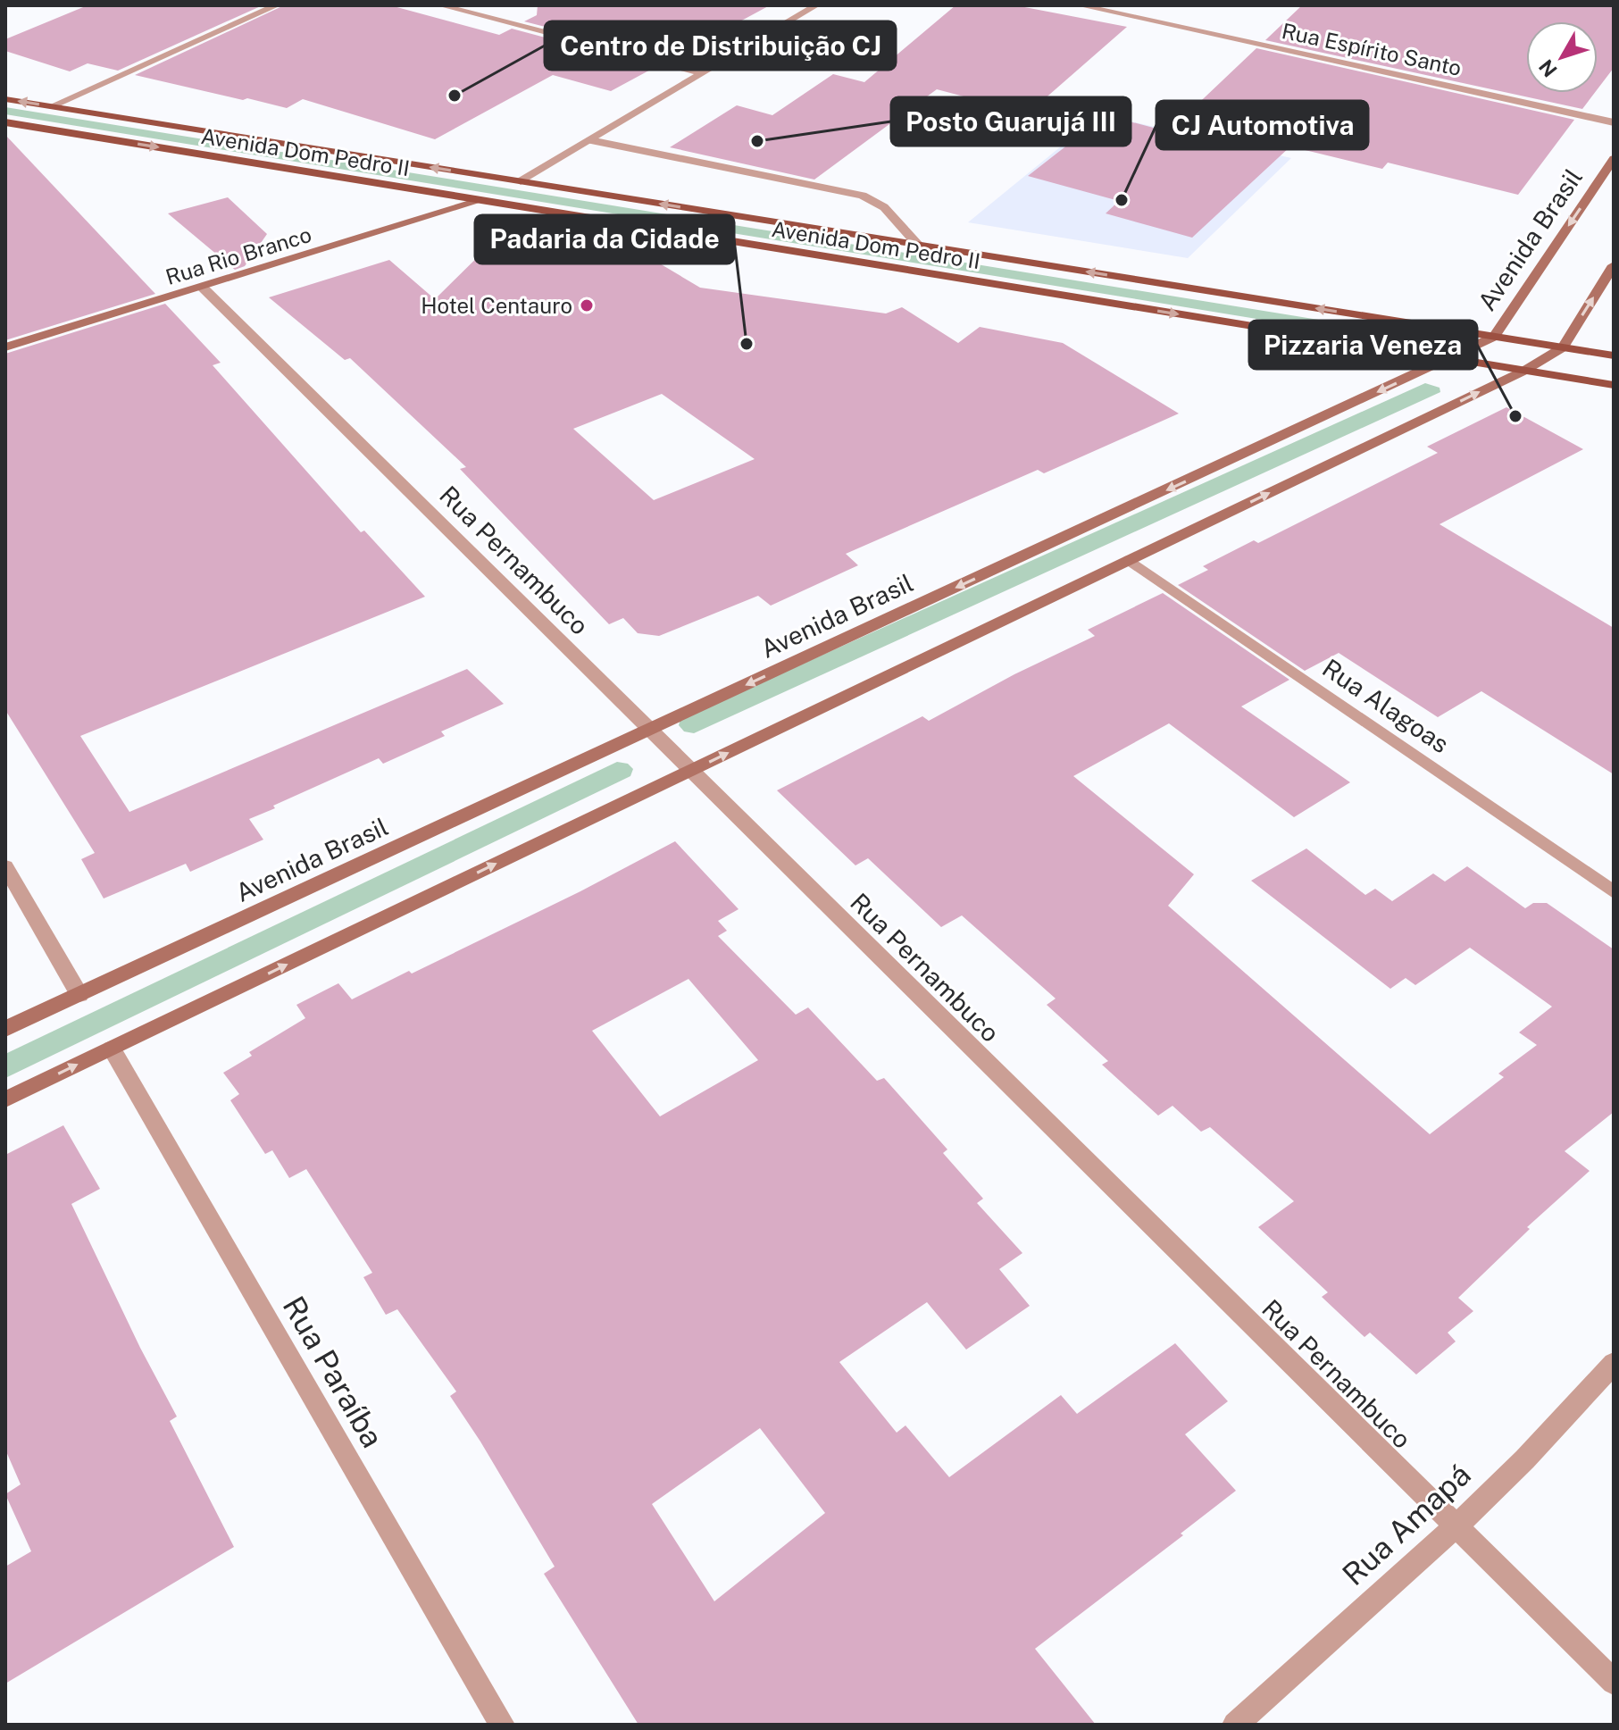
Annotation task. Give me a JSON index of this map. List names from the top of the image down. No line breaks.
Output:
{"streets":{"main road":["Avenida Dom Pedro II","Avenida Brasil","Rua Rio Branco"],"street":["Rua Espírito Santo","Rua Pernambuco","Rua Alagoas","Rua Paraíba","Rua Amapá"]},"crossings":[["Avenida Dom Pedro II","Avenida Brasil"],["Avenida Dom Pedro II","Rua Rio Branco"],["Avenida Brasil","Rua Pernambuco"],["Rua Rio Branco","Rua Pernambuco"],["Rua Pernambuco","Rua Amapá"]],"places":["Centro de Distribuição CJ","Posto Guarujá III","CJ Automotiva","Hotel Centauro","Padaria da Cidade","Pizzaria Veneza"],"north":"bottom left"}
